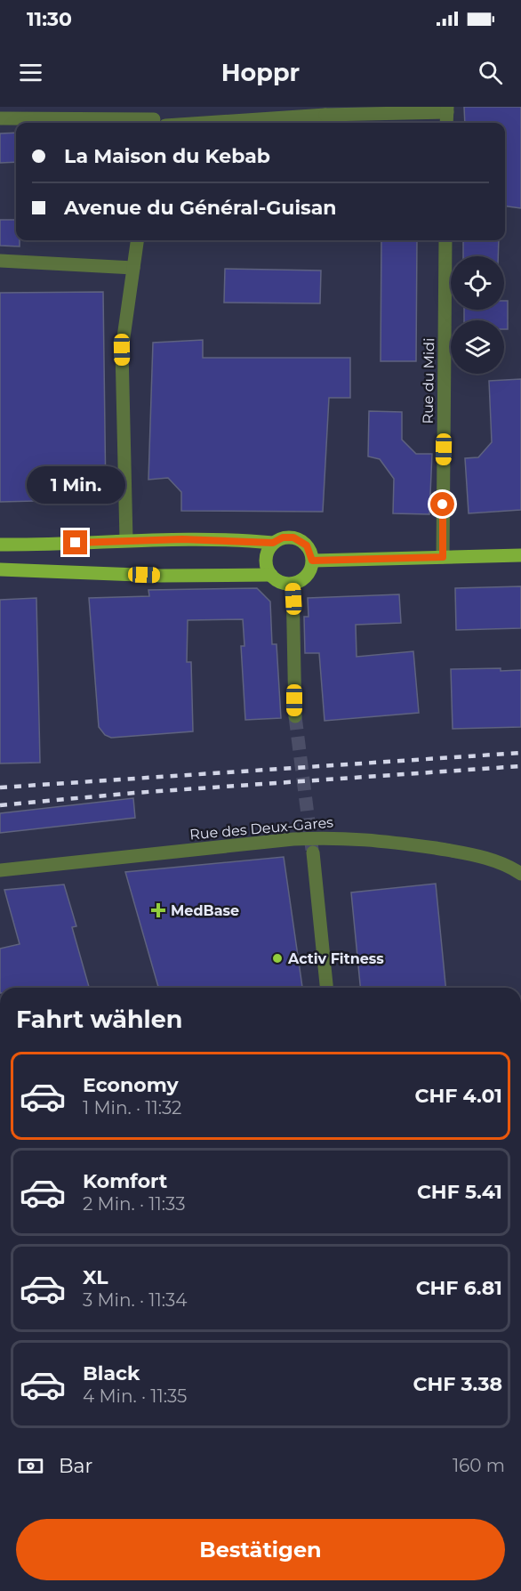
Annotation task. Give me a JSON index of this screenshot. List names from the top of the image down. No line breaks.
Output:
{"streets":{"street":["Rue du Midi","Rue des Deux-Gares"]},"places":{"health":["MedBase"],"other":["Activ Fitness"]},"page":{"status":"11:30","header":"Hoppr","banner":["La Maison du Kebab","Avenue du Général-Guisan"],"bubble":"1 Min.","heading":"Fahrt wählen","list":[{"name":"Economy","note":"1 Min. · 11:32","value":"CHF 4.01"},{"name":"Komfort","note":"2 Min. · 11:33","value":"CHF 5.41"},{"name":"XL","note":"3 Min. · 11:34","value":"CHF 6.81"},{"name":"Black","note":"4 Min. · 11:35","value":"CHF 3.38"}],"pay":["Bar","160 m"],"buttons":"Bestätigen"}}
